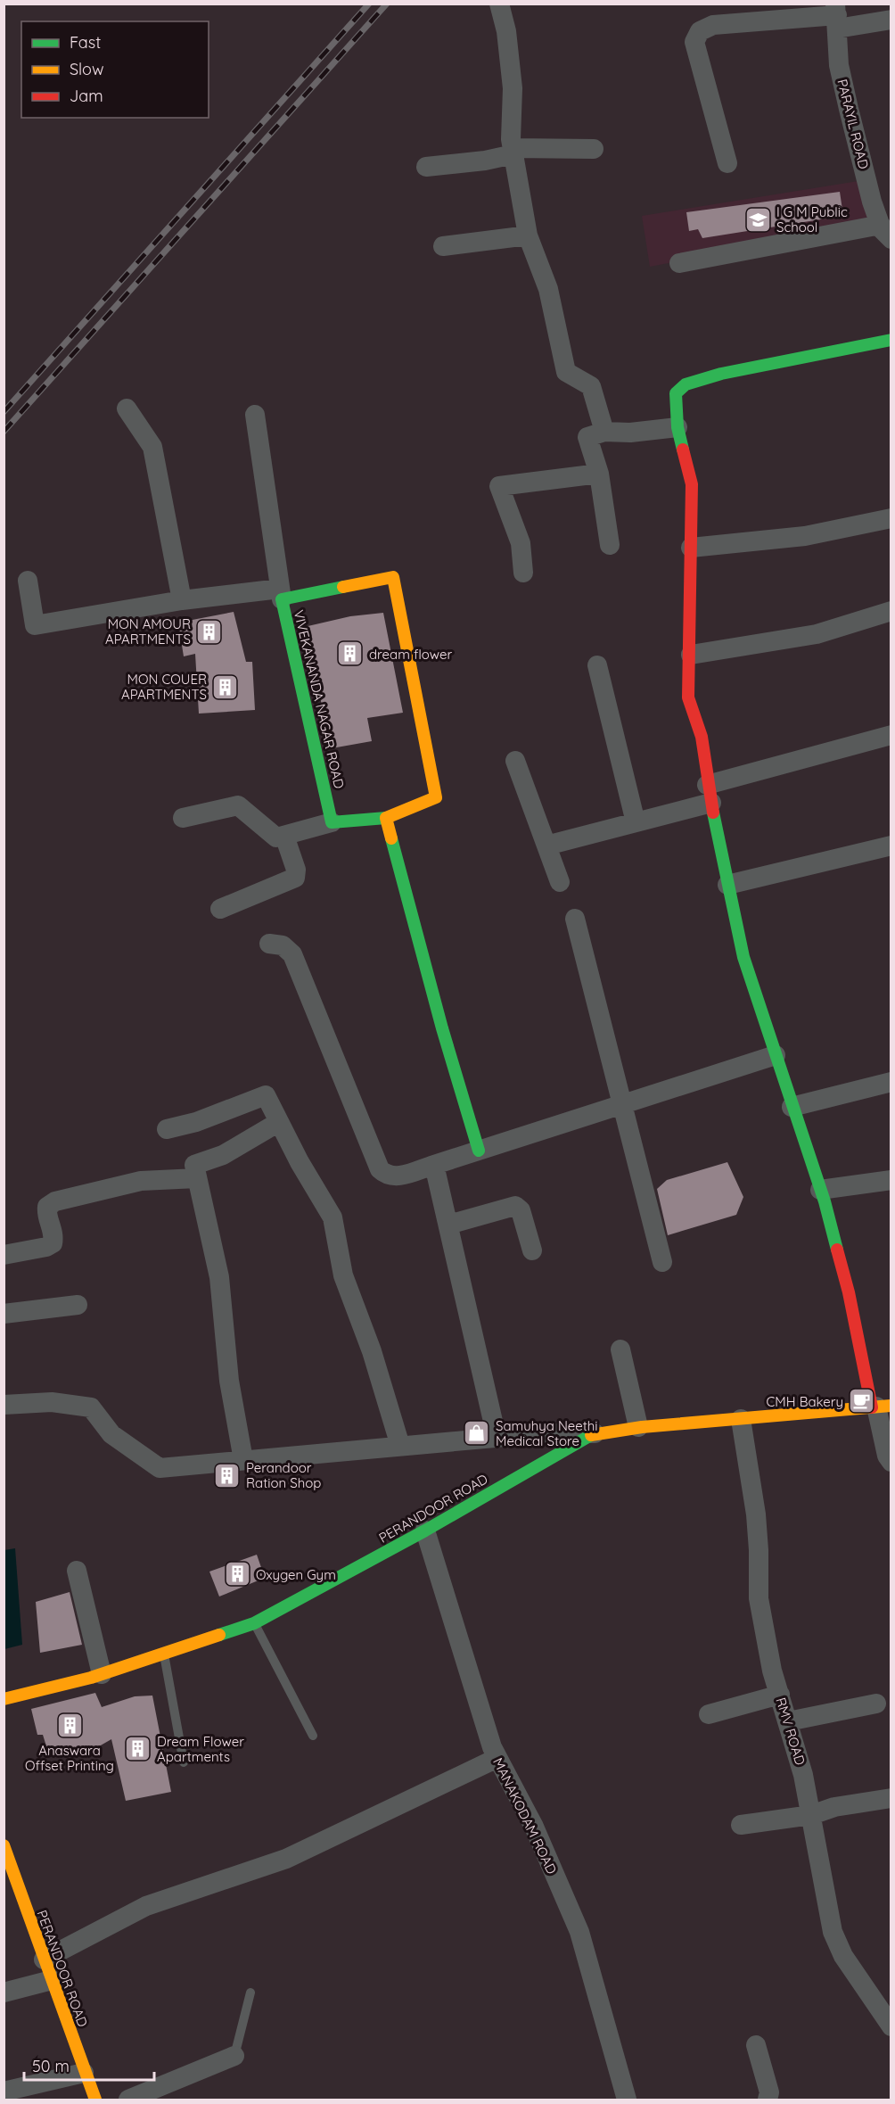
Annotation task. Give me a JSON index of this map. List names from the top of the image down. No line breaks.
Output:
{"streets":{"street":["PARAYIL ROAD","VIVEKANANDA NAGAR ROAD","PERANDOOR ROAD","RMV ROAD","MANAKODAM ROAD"]},"crossings":[["PERANDOOR ROAD","RMV ROAD"],["PERANDOOR ROAD","MANAKODAM ROAD"]],"places":{"school or university":["I G M Public School"],"building":["MON AMOUR APARTMENTS","dream flower","MON COUER APARTMENTS","Perandoor Ration Shop","Oxygen Gym","Anaswara Offset Printing","Dream Flower Apartments"],"cafe":["CMH Bakery"],"shop":["Samuhya Neethi Medical Store"]},"legend":["Fast","Slow","Jam"],"scale_bar":"50 m"}
